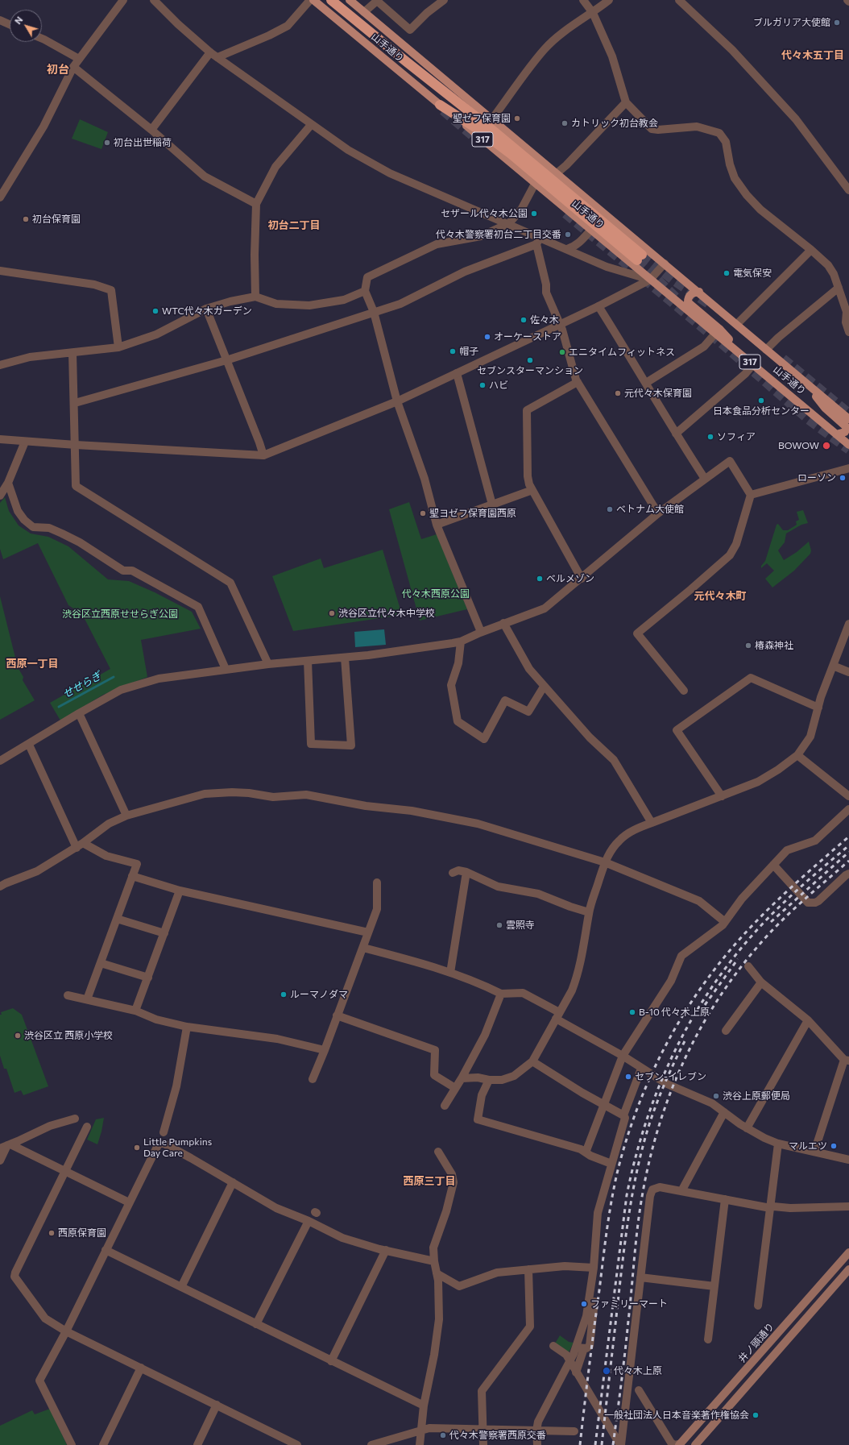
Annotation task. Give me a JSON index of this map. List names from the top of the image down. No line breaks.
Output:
{"streets":{"main road":["山手通り","317","井ノ頭通り"]},"districts":["代々木五丁目","初台","初台二丁目","元代々木町","西原一丁目","西原三丁目"],"water":["せせらぎ"],"parks":["代々木西原公園","渋谷区立西原せせらぎ公園"],"places":["ブルガリア大使館","聖ゼフ保育園","カトリック初台教会","初台出世稲荷","セザール代々木公園","初台保育園","代々木警察署初台二丁目交番","電気保安","WTC代々木ガーデン","佐々木","オーケーストア","帽子","エニタイムフィットネス","セブンスターマンション","ハビ","元代々木保育園","日本食品分析センター","ソフィア","BOWOW","ローソン","ベトナム大使館","聖ヨゼフ保育園西原","ベルメゾン","渋谷区立代々木中学校","椿森神社","雲照寺","ルーマノダマ","B-10 代々木上原","渋谷区立 西原小学校","セブン-イレブン","渋谷上原郵便局","マルエツ","Little Pumpkins Day Care","西原保育園","ファミリーマート","代々木上原","一般社団法人日本音楽著作権協会","代々木警察署西原交番"],"north":"top left"}
